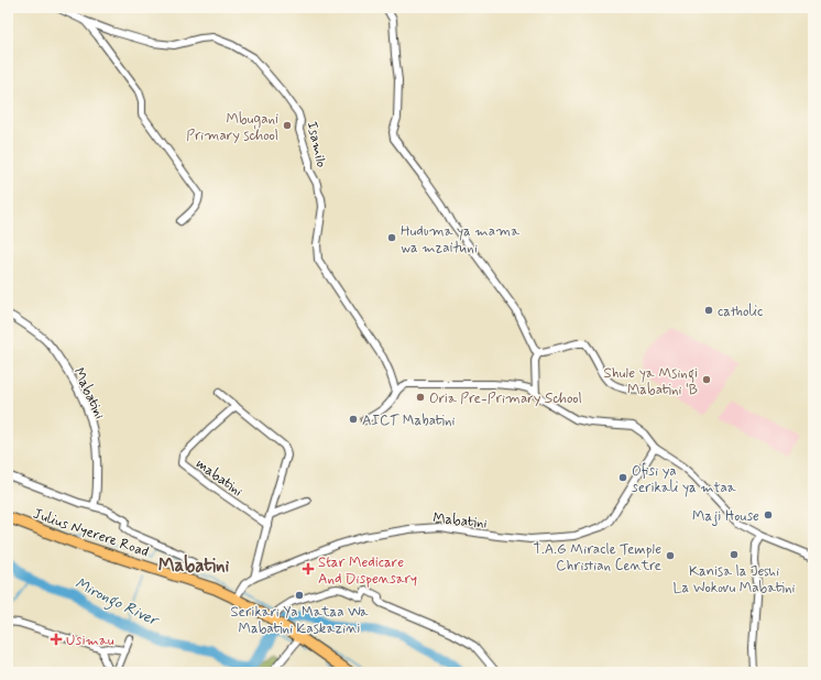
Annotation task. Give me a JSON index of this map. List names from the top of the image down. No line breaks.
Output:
{"streets":{"highway":["Julius Nyerere Road"],"street":["Isamilo","Mabatini","mabatini"]},"crossings":[["Mabatini","Julius Nyerere Road"]],"districts":["Mabatini"],"water":["Mirongo River"],"places":{"other":["Mbugani Primary school","Huduma ya mama wa mzaituni","catholic","Shule ya Msingi Mabatini 'B","Oria Pre-Primary School","AICT Mabatini","Ofisi ya serikali ya mtaa","Maji House","Kanisa la Jeshi La Wokovu Mabatini","T.A.G Miracle Temple Christian Centre","Serikari Ya Mataa Wa Mabatini Kaskazini"],"health":["Star Medicare And Dispensary","Usimau"]}}
